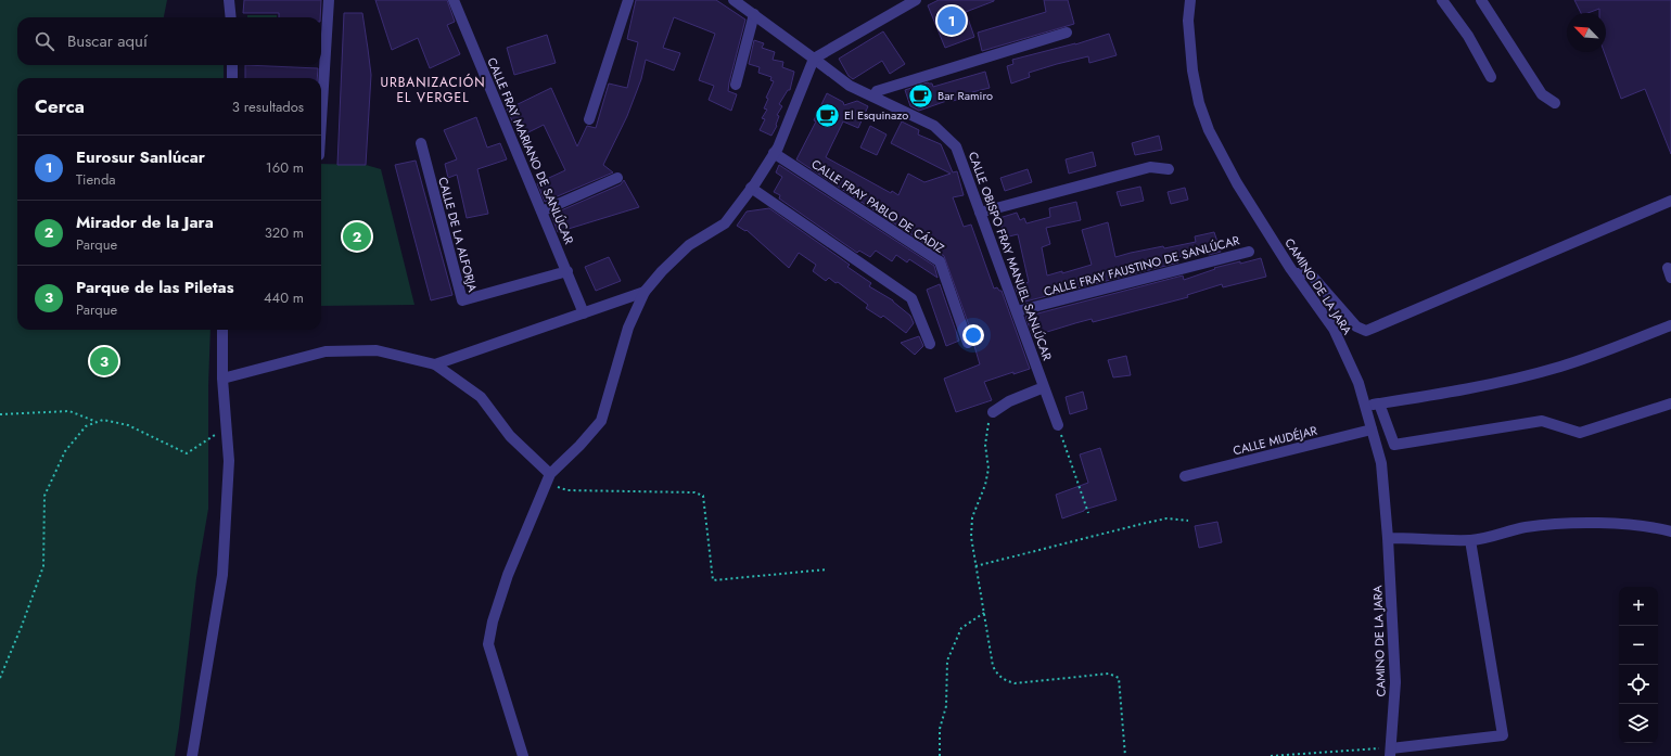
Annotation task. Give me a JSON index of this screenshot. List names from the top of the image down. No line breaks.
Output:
{"streets":{"street":["CALLE FRAY MARIANO DE SANLÚCAR","CALLE FRAY PABLO DE CÁDIZ","CALLE DE LA ALFORJA","CALLE OBISPO FRAY MANUEL SANLÚCAR","CALLE FRAY FAUSTINO DE SANLÚCAR","CAMINO DE LA JARA","CALLE MUDÉJAR"]},"crossings":[["CALLE FRAY MARIANO DE SANLÚCAR","CALLE DE LA ALFORJA"],["CALLE OBISPO FRAY MANUEL SANLÚCAR","CALLE FRAY FAUSTINO DE SANLÚCAR"],["CAMINO DE LA JARA","CALLE MUDÉJAR"]],"districts":["URBANIZACIÓN EL VERGEL"],"places":{"cafe":["Bar Ramiro","El Esquinazo"]},"north":"top left","page":{"pins":["1","2","3"],"search":"Buscar aquí","heading":["Cerca","3 resultados"],"list":[{"mark":"1","name":"Eurosur Sanlúcar","note":"Tienda","value":"160 m"},{"mark":"2","name":"Mirador de la Jara","note":"Parque","value":"320 m"},{"mark":"3","name":"Parque de las Piletas","note":"Parque","value":"440 m"}],"map_buttons":["+","−"]}}
